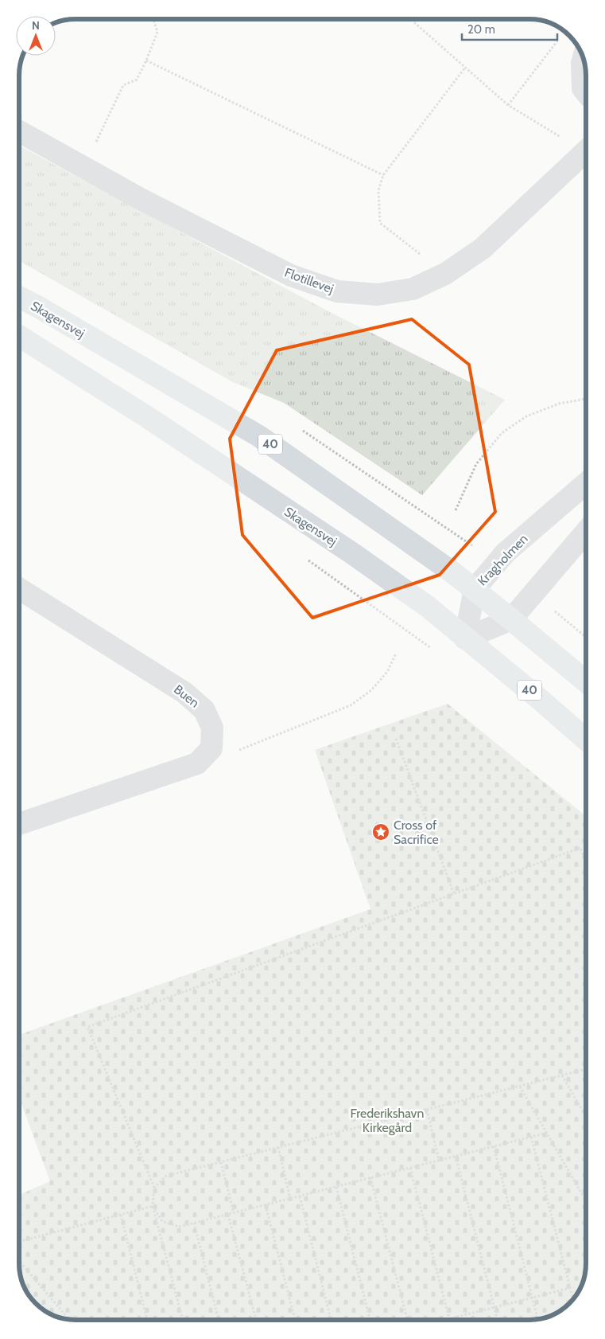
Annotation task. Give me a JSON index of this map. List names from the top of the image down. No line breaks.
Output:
{"streets":{"main road":["Skagensvej","40"],"street":["Flotillevej","Kragholmen","Buen"]},"crossings":[["Skagensvej","Kragholmen"]],"parks":["Frederikshavn Kirkegård"],"places":{"place":["Cross of Sacrifice"]},"scale_bar":"20 m","north":"top"}
